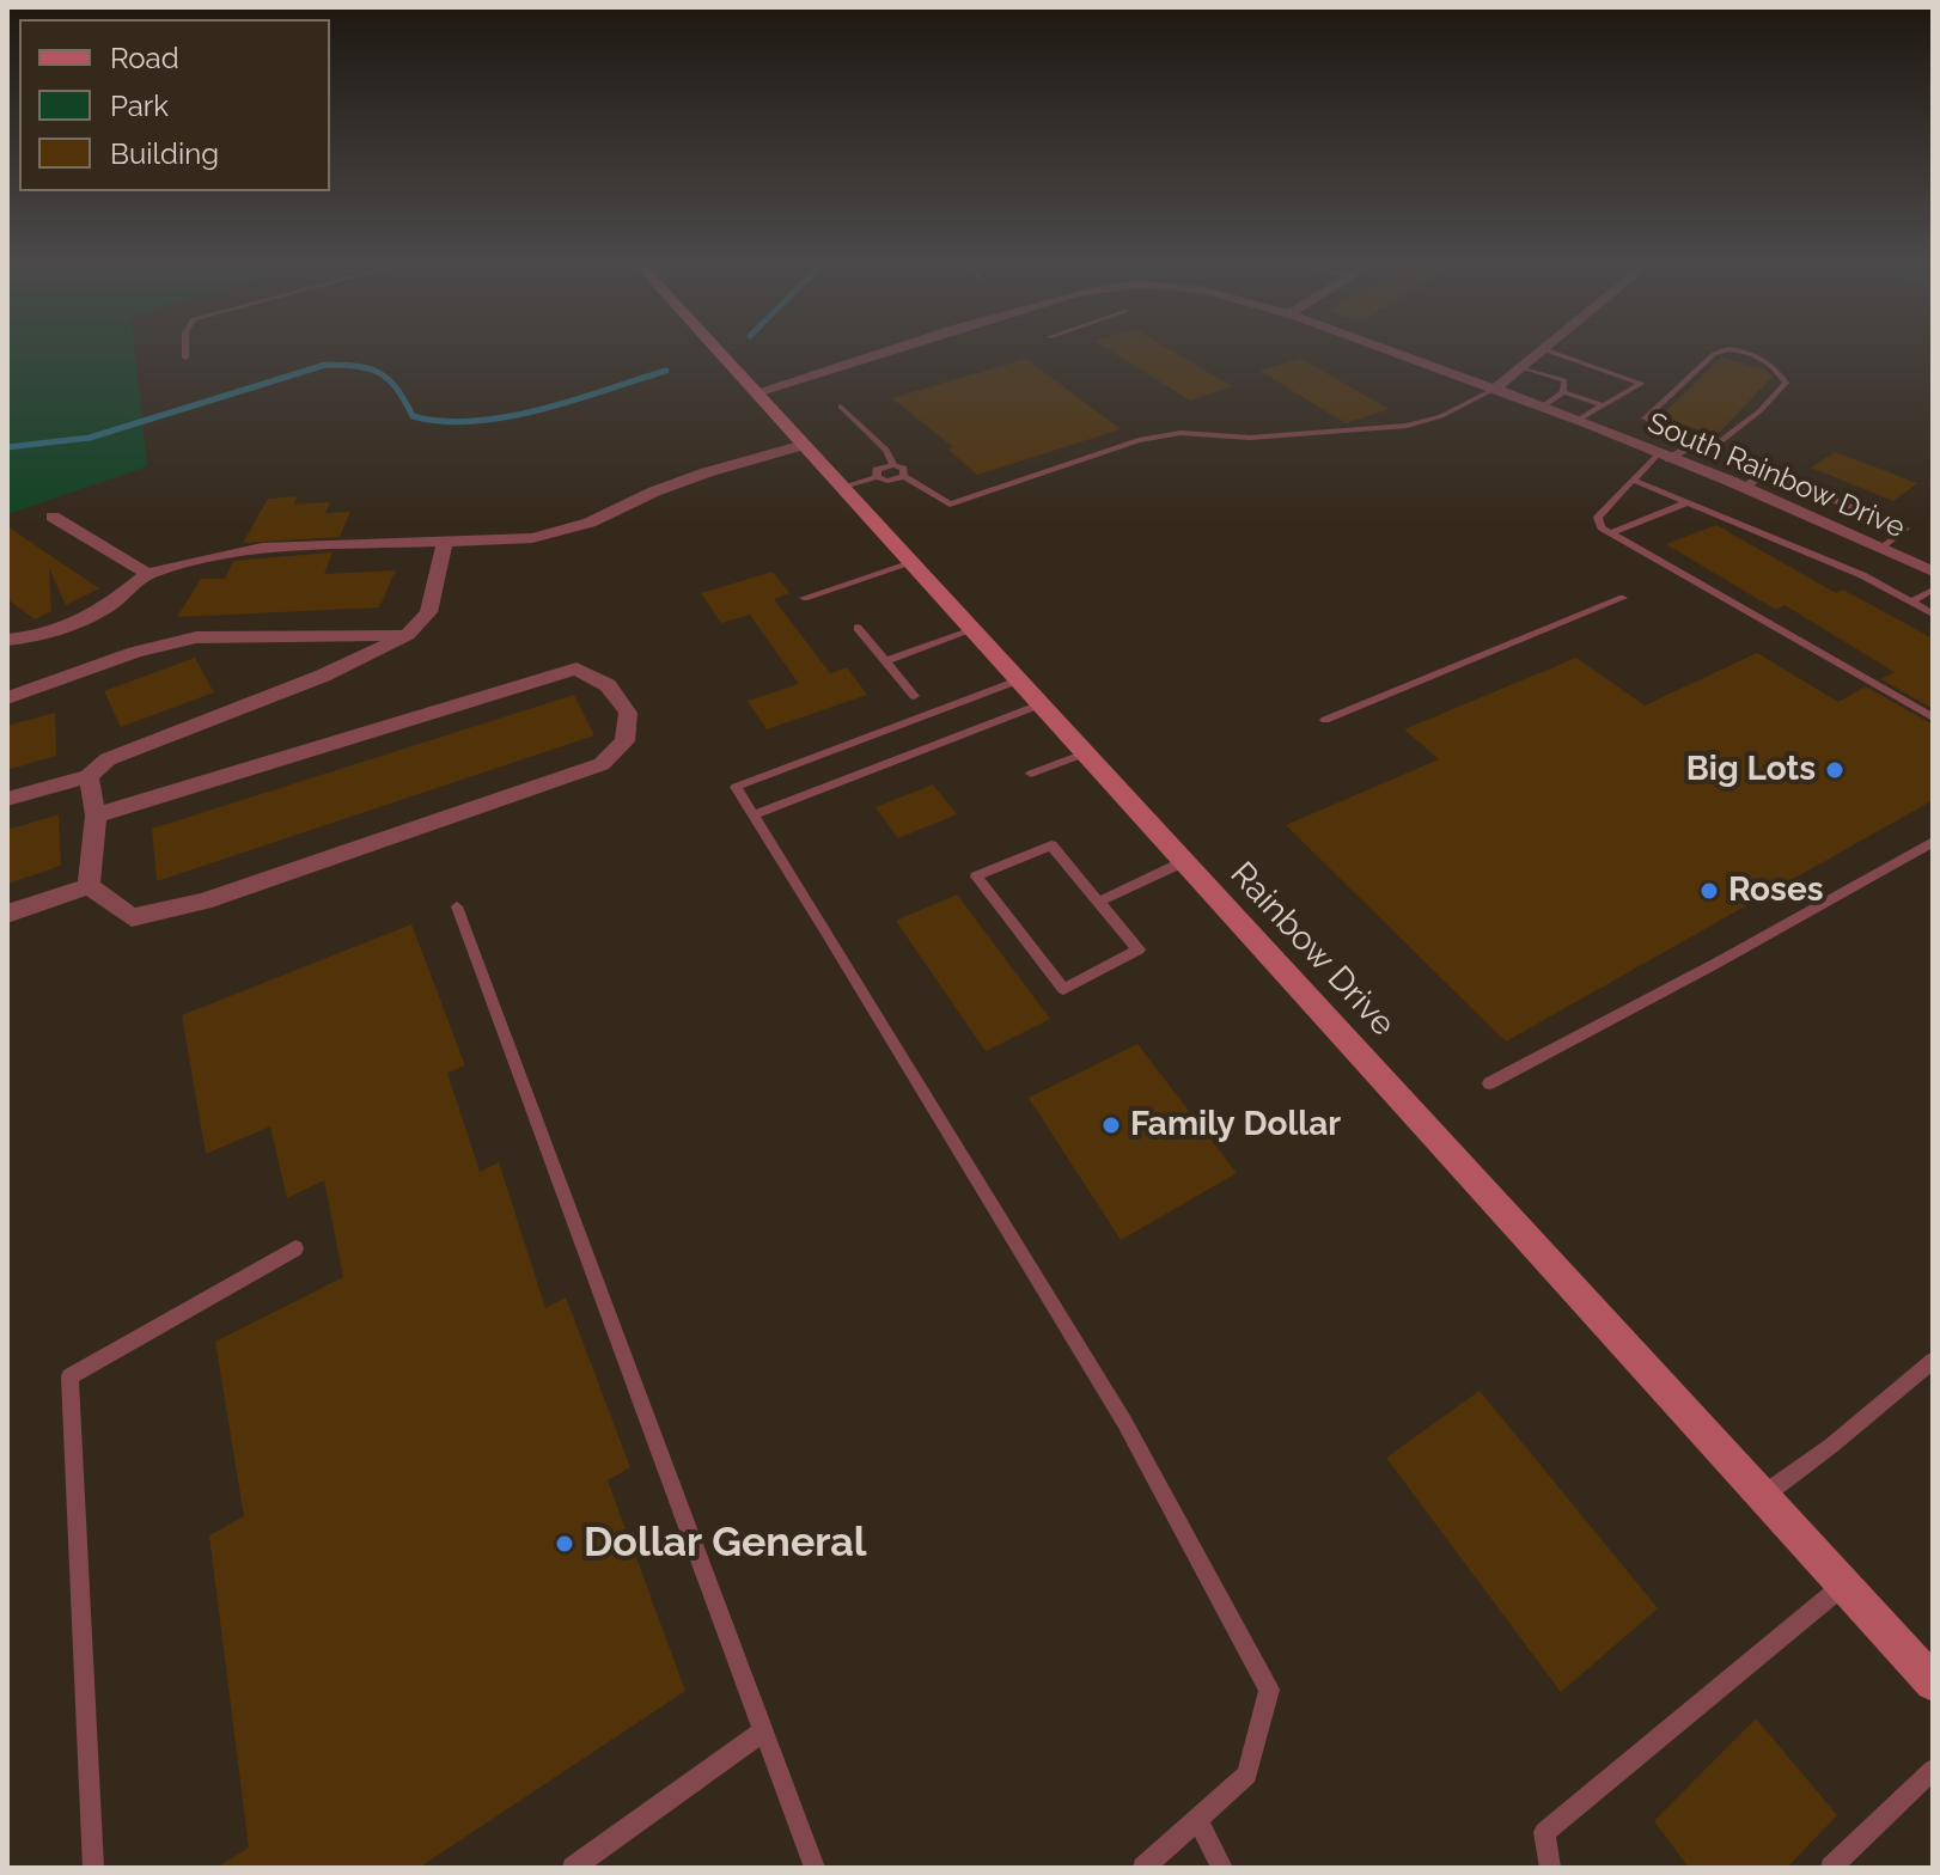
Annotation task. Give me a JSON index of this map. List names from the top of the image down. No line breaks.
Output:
{"streets":{"street":["South Rainbow Drive","Rainbow Drive"]},"crossings":[["South Rainbow Drive","Rainbow Drive"]],"places":["Big Lots","Roses","Family Dollar","Dollar General"],"legend":["Road","Park","Building"]}
